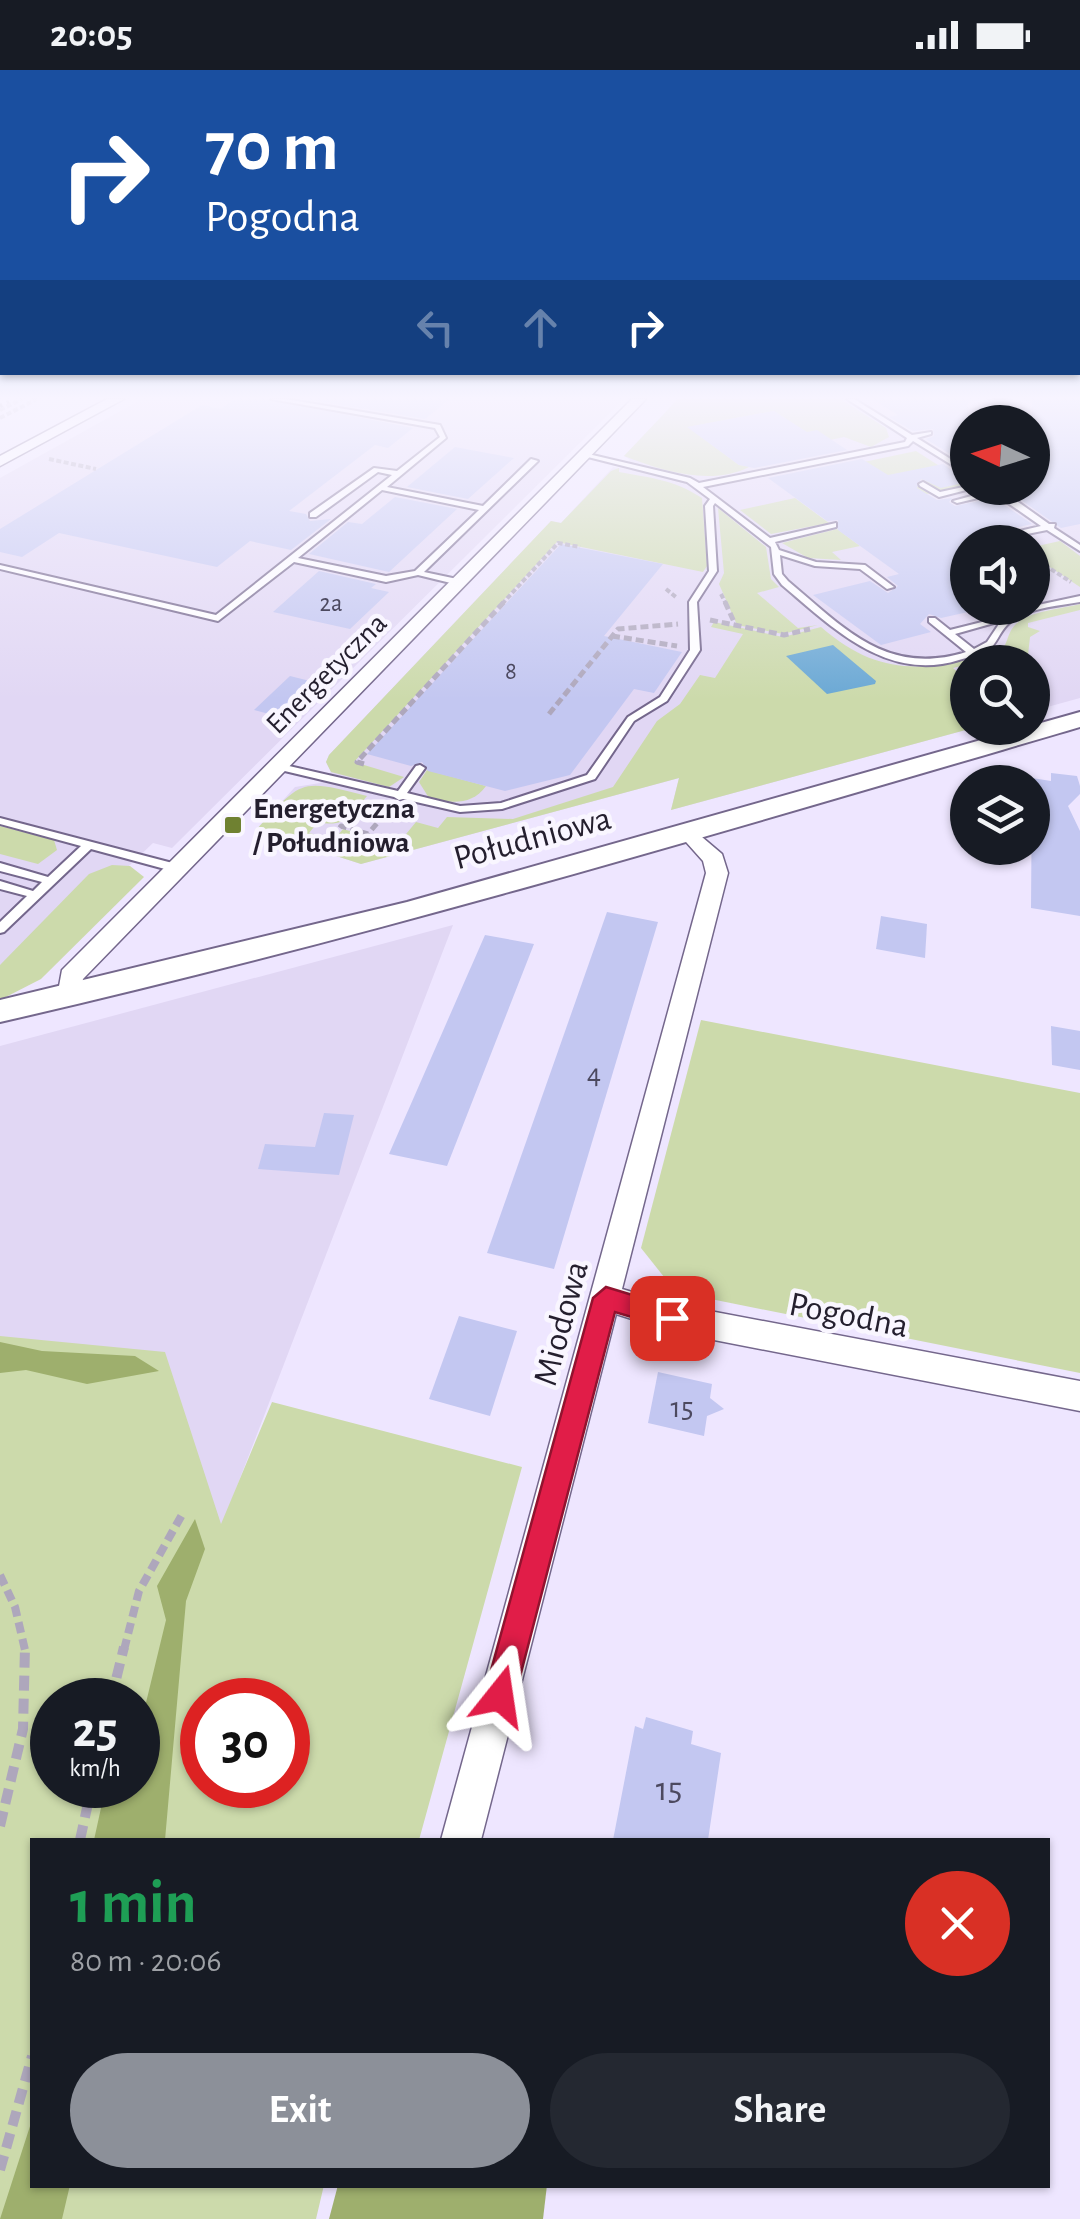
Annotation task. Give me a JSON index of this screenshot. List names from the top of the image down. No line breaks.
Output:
{"streets":{"street":["Energetyczna","Południowa","Pogodna","Miodowa"]},"crossings":[["Energetyczna","Południowa"],["Południowa","Miodowa"],["Pogodna","Miodowa"]],"places":{"transit":["Energetyczna / Południowa"]},"house_numbers":["2a","8","4","15","15"],"north":"left","page":{"status":"20:05","turn":["70 m","Pogodna"],"speed":"25 km/h","limit":"30","heading":["1 min","80 m · 20:06"],"buttons":["Exit","Share"]}}
